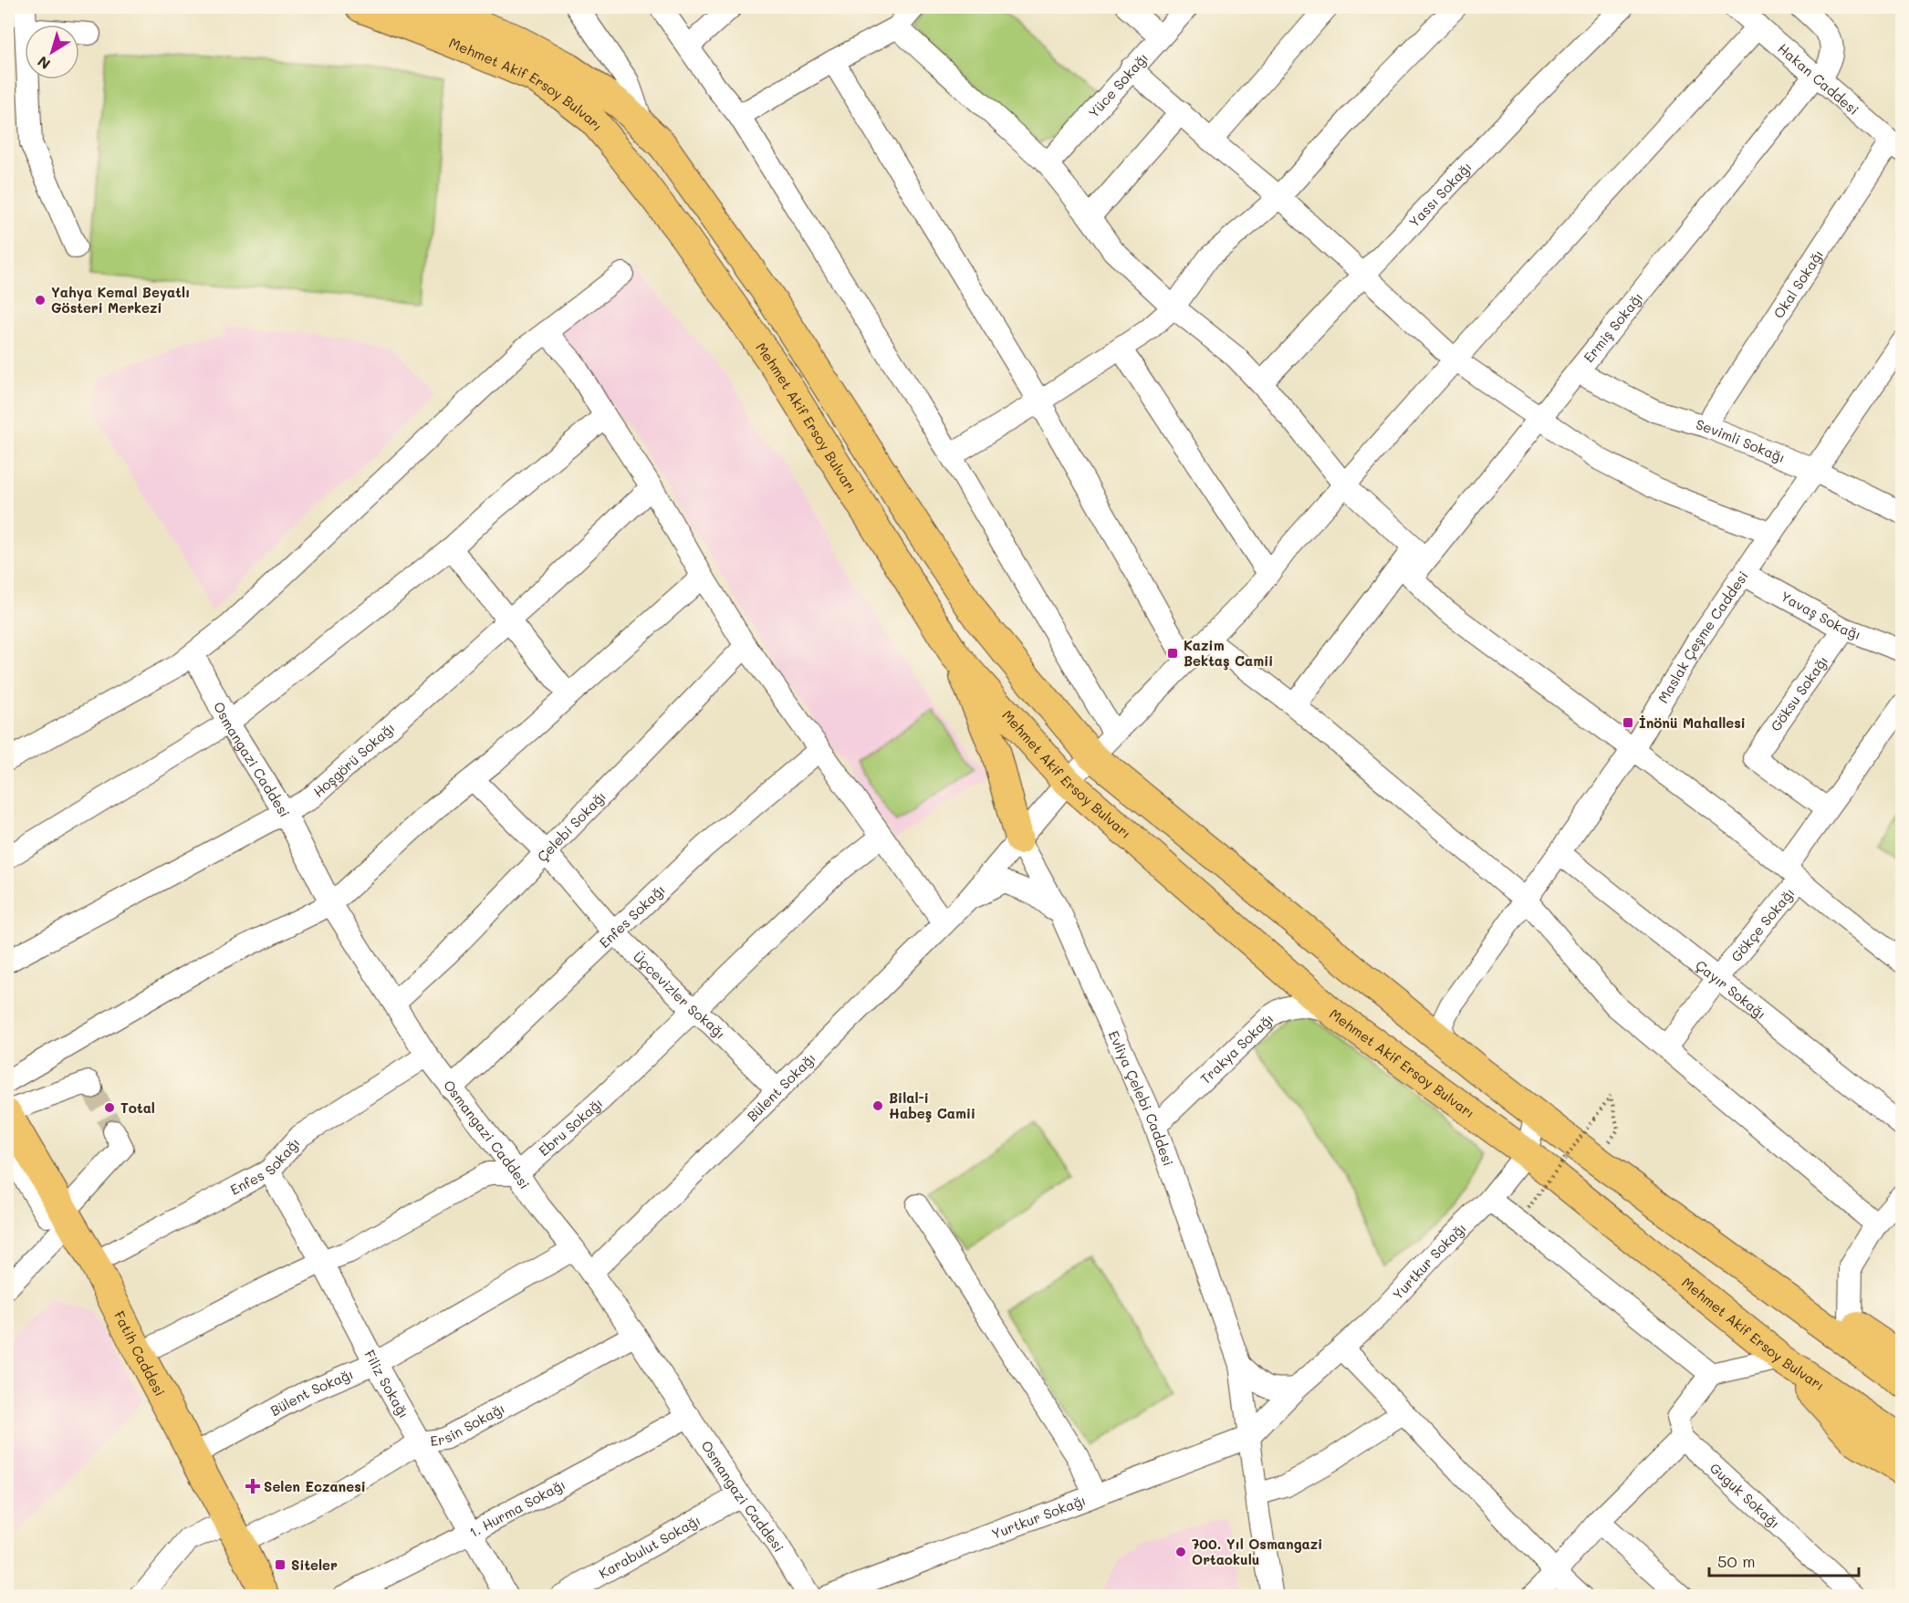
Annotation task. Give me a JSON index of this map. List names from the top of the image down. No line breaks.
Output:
{"streets":{"main road":["Mehmet Akif Ersoy Bulvarı","Fatih Caddesi"],"street":["Hakan Caddesi","Yüce Sokağı","Yassı Sokağı","Okal Sokağı","Ermiş Sokağı","Sevimli Sokağı","Yavaş Sokağı","Maslak Çeşme Caddesi","Göksu Sokağı","Osmangazi Caddesi","Hoşgörü Sokağı","Çelebi Sokağı","Enfes Sokağı","Gökçe Sokağı","Çayır Sokağı","Üçcevizler Sokağı","Trakya Sokağı","Bülent Sokağı","Evliya Çelebi Caddesi","Ebru Sokağı","Yurtkur Sokağı","Filiz Sokağı","Ersin Sokağı","Guguk Sokağı","1. Hurma Sokağı","Karabulut Sokağı"]},"crossings":[["Hakan Caddesi","Okal Sokağı"],["Hakan Caddesi","Ermiş Sokağı"],["Hakan Caddesi","Bülent Sokağı"],["Mehmet Akif Ersoy Bulvarı","Maslak Çeşme Caddesi"],["Mehmet Akif Ersoy Bulvarı","Trakya Sokağı"],["Mehmet Akif Ersoy Bulvarı","Bülent Sokağı"],["Mehmet Akif Ersoy Bulvarı","Yurtkur Sokağı"],["Okal Sokağı","Sevimli Sokağı"],["Ermiş Sokağı","Sevimli Sokağı"],["Sevimli Sokağı","Maslak Çeşme Caddesi"],["Yavaş Sokağı","Maslak Çeşme Caddesi"],["Yavaş Sokağı","Göksu Sokağı"],["Maslak Çeşme Caddesi","Çayır Sokağı"],["Göksu Sokağı","Gökçe Sokağı"],["Osmangazi Caddesi","Hoşgörü Sokağı"],["Osmangazi Caddesi","Çelebi Sokağı"],["Osmangazi Caddesi","Enfes Sokağı"],["Osmangazi Caddesi","Bülent Sokağı"],["Osmangazi Caddesi","Ebru Sokağı"],["Osmangazi Caddesi","Ersin Sokağı"],["Osmangazi Caddesi","1. Hurma Sokağı"],["Osmangazi Caddesi","Karabulut Sokağı"],["Çelebi Sokağı","Üçcevizler Sokağı"],["Enfes Sokağı","Üçcevizler Sokağı"],["Enfes Sokağı","Fatih Caddesi"],["Enfes Sokağı","Filiz Sokağı"],["Gökçe Sokağı","Çayır Sokağı"],["Üçcevizler Sokağı","Bülent Sokağı"],["Üçcevizler Sokağı","Ebru Sokağı"],["Trakya Sokağı","Evliya Çelebi Caddesi"],["Bülent Sokağı","Evliya Çelebi Caddesi"],["Bülent Sokağı","Fatih Caddesi"],["Bülent Sokağı","Filiz Sokağı"],["Evliya Çelebi Caddesi","Yurtkur Sokağı"],["Fatih Caddesi","Ersin Sokağı"],["Filiz Sokağı","Ersin Sokağı"],["Filiz Sokağı","1. Hurma Sokağı"]],"places":{"other":["Yahya Kemal Beyatlı Gösteri Merkezi","Bilal-i Habeş Camii","Total","700. Yıl Osmangazi Ortaokulu"],"transit":["Kazim Bektaş Camii","İnönü Mahallesi","Siteler"],"health":["Selen Eczanesi"]},"scale_bar":"50 m","north":"bottom left"}
